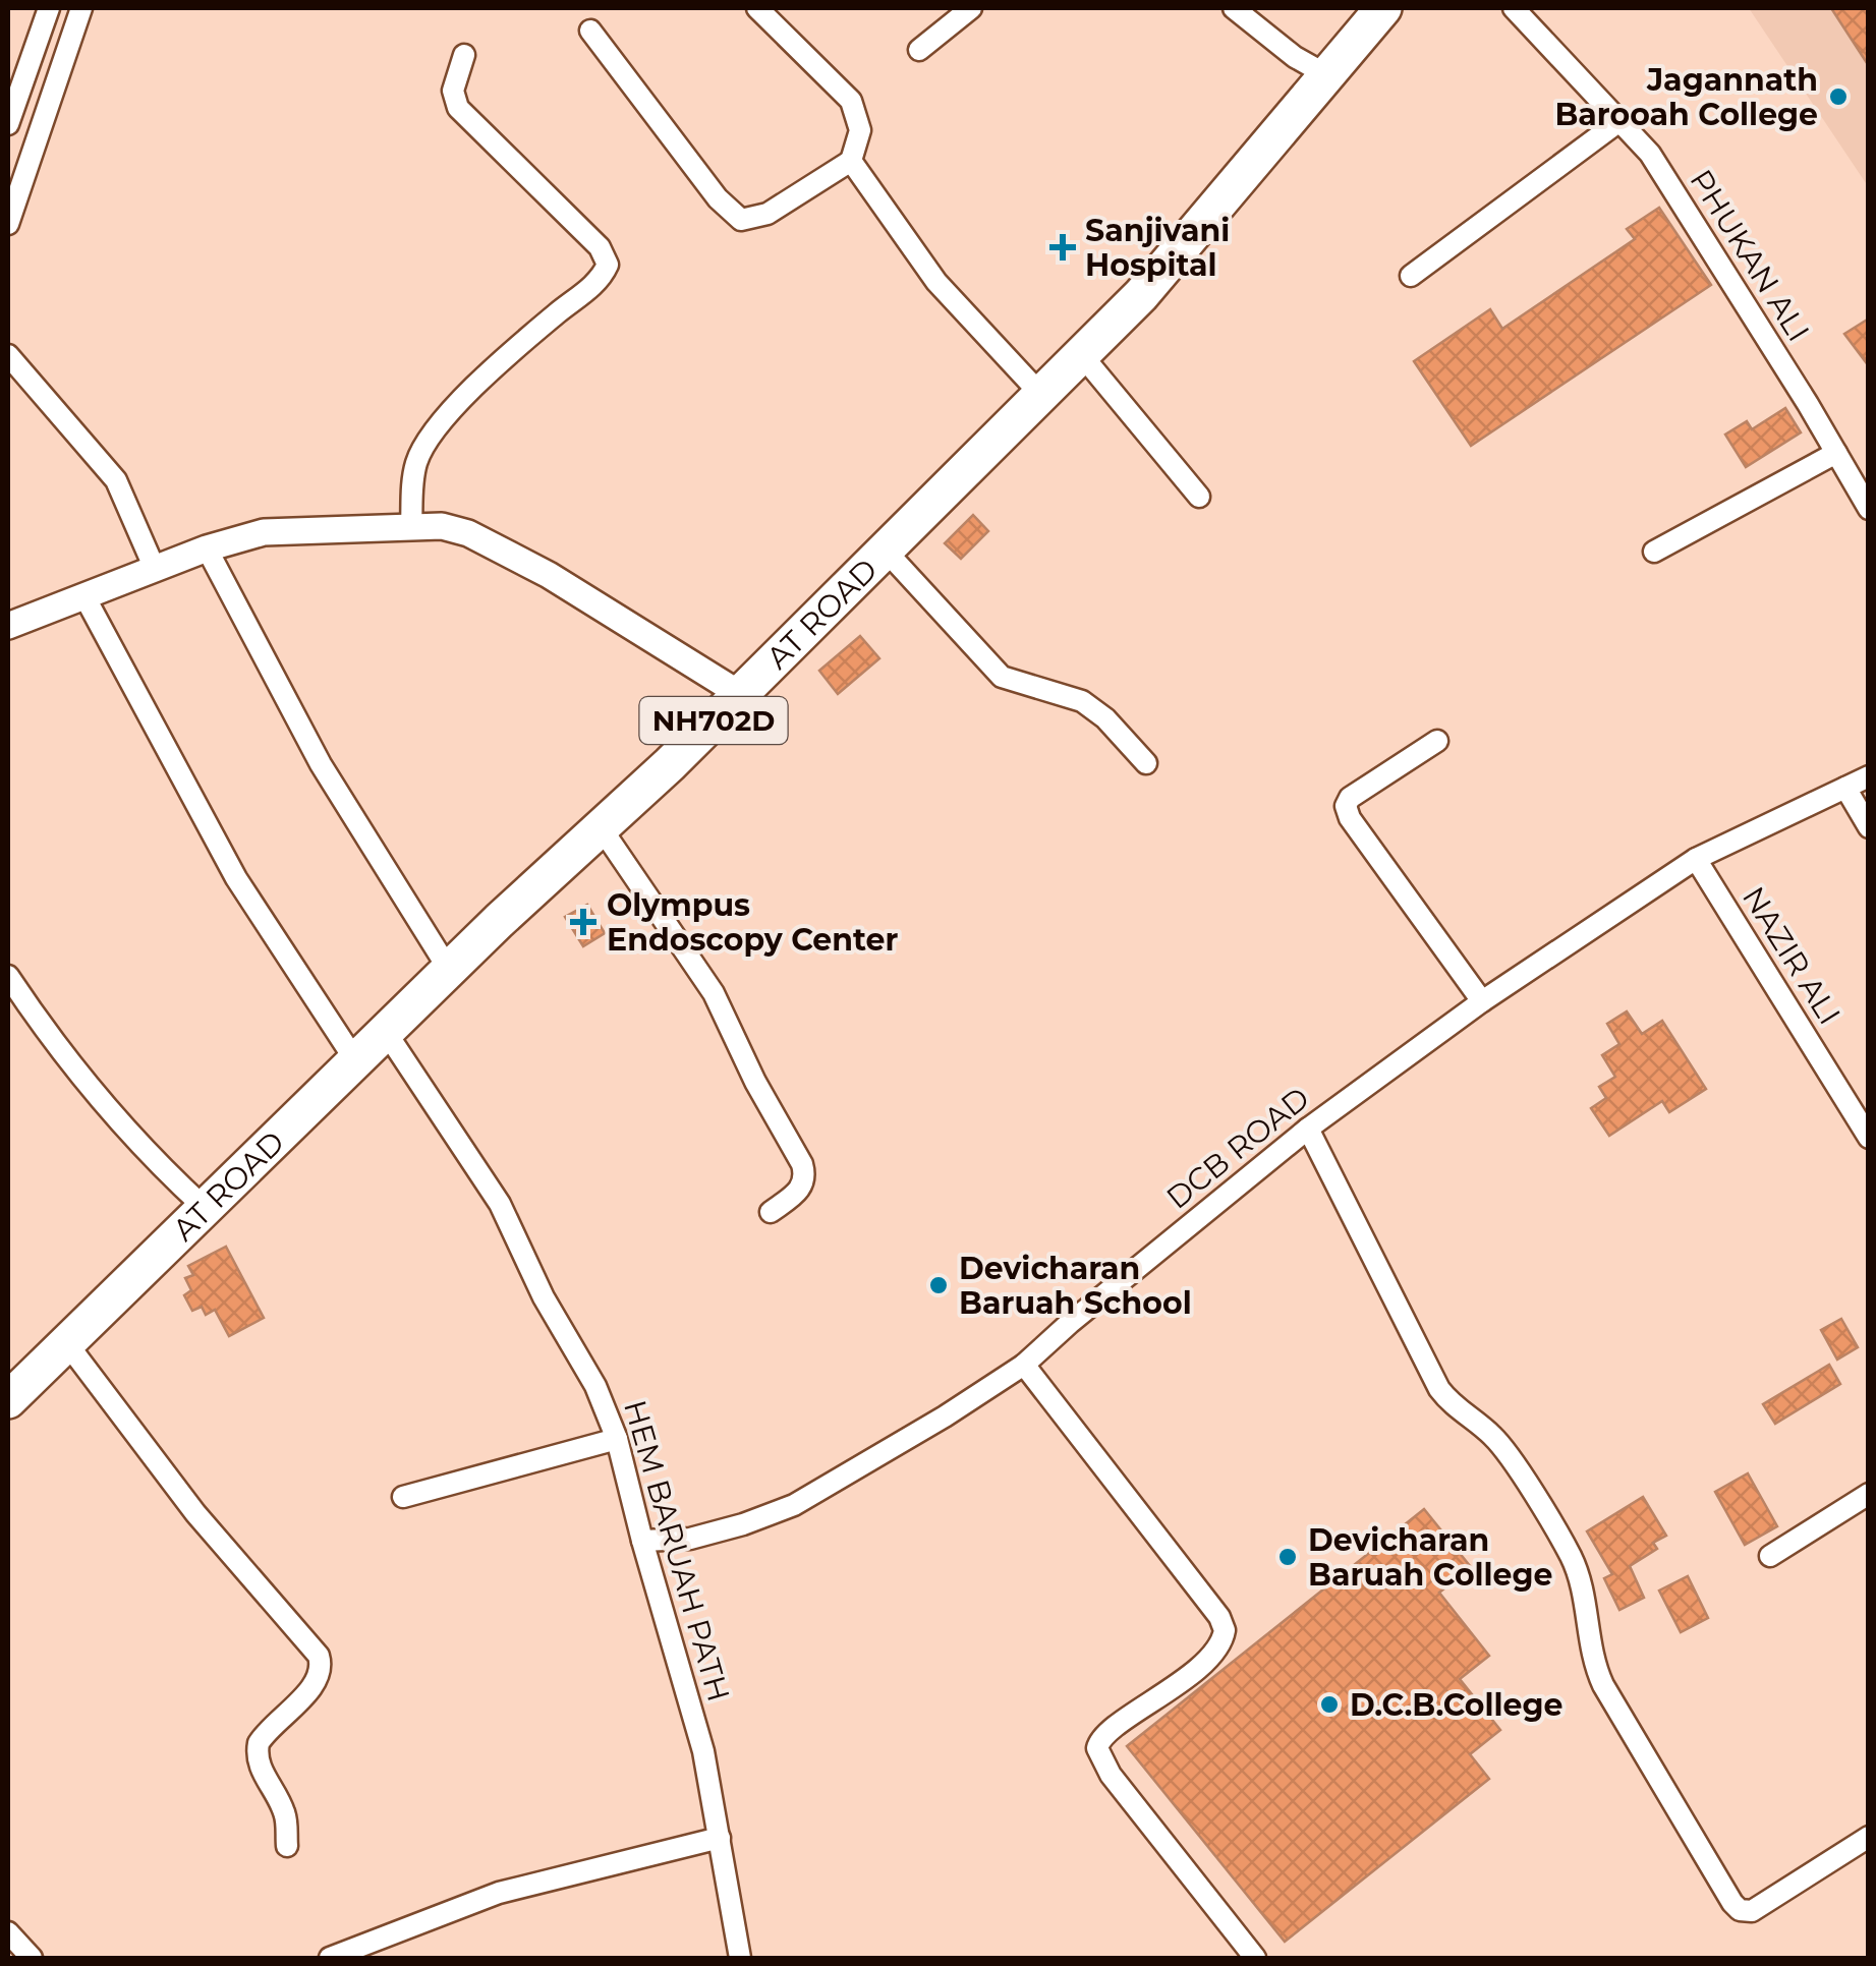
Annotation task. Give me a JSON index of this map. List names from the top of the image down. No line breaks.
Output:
{"streets":{"highway":["AT ROAD","NH702D"],"street":["PHUKAN ALI","NAZIR ALI","DCB ROAD","HEM BARUAH PATH"]},"crossings":[["AT ROAD","HEM BARUAH PATH"],["NAZIR ALI","DCB ROAD"],["DCB ROAD","HEM BARUAH PATH"]],"places":{"other":["Jagannath Barooah College","Devicharan Baruah School","Devicharan Baruah College","D.C.B.College"],"health":["Sanjivani Hospital","Olympus Endoscopy Center"]}}
